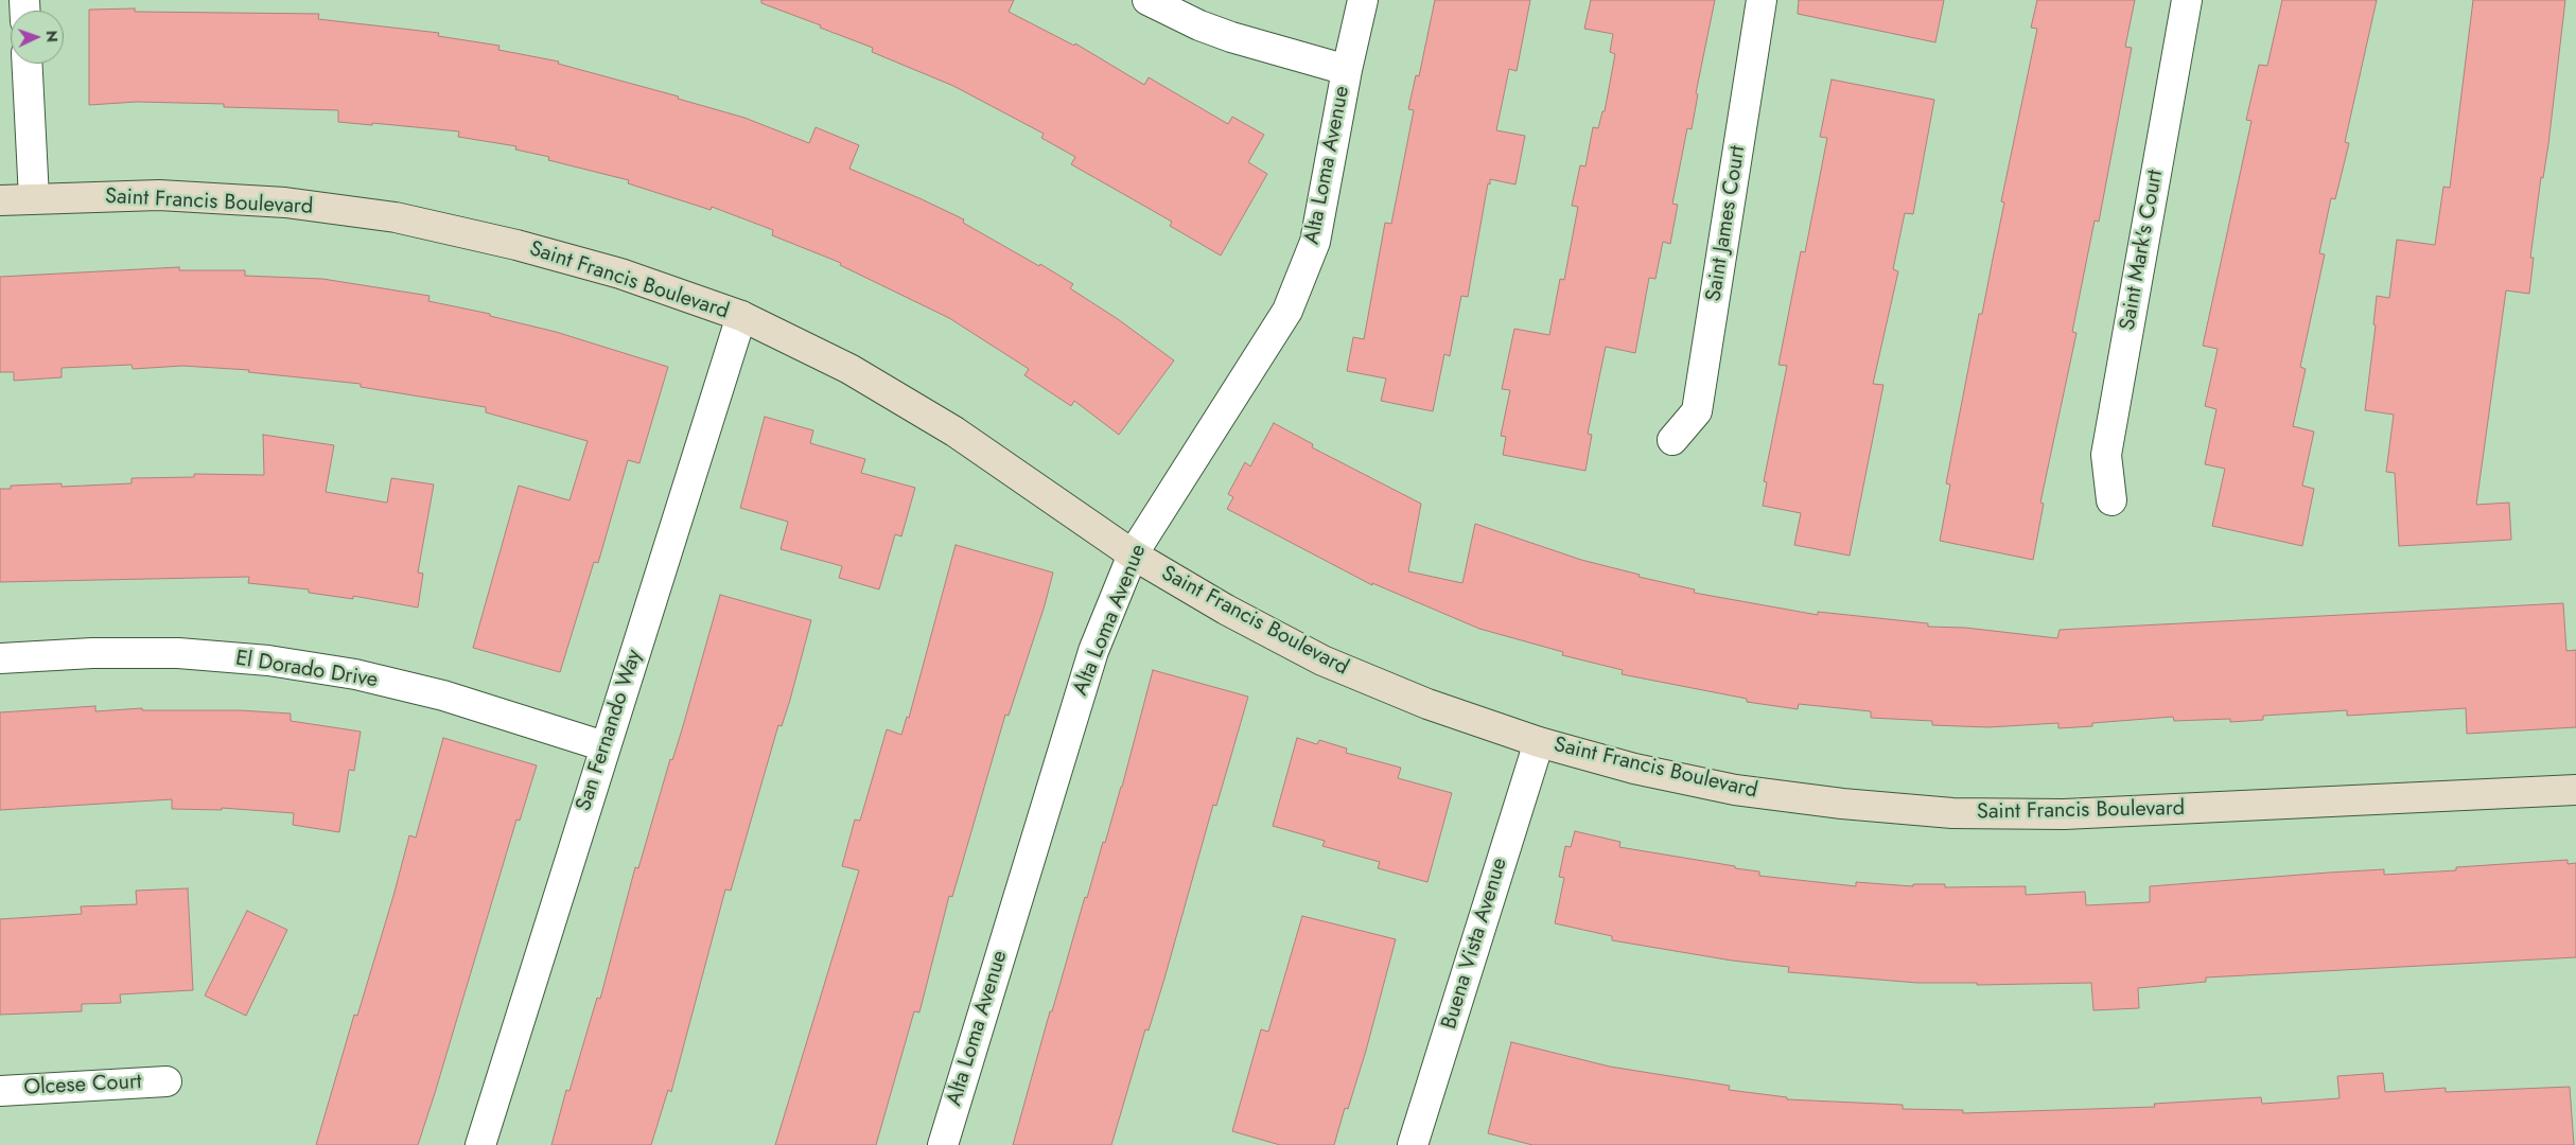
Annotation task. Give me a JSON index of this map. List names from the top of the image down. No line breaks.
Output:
{"streets":{"street":["Alta Loma Avenue","Saint Francis Boulevard","Saint James Court","Saint Mark's Court","El Dorado Drive","San Fernando Way","Buena Vista Avenue","Olcese Court"]},"crossings":[["Alta Loma Avenue","Saint Francis Boulevard"],["Saint Francis Boulevard","San Fernando Way"],["Saint Francis Boulevard","Buena Vista Avenue"],["El Dorado Drive","San Fernando Way"]],"north":"right"}
